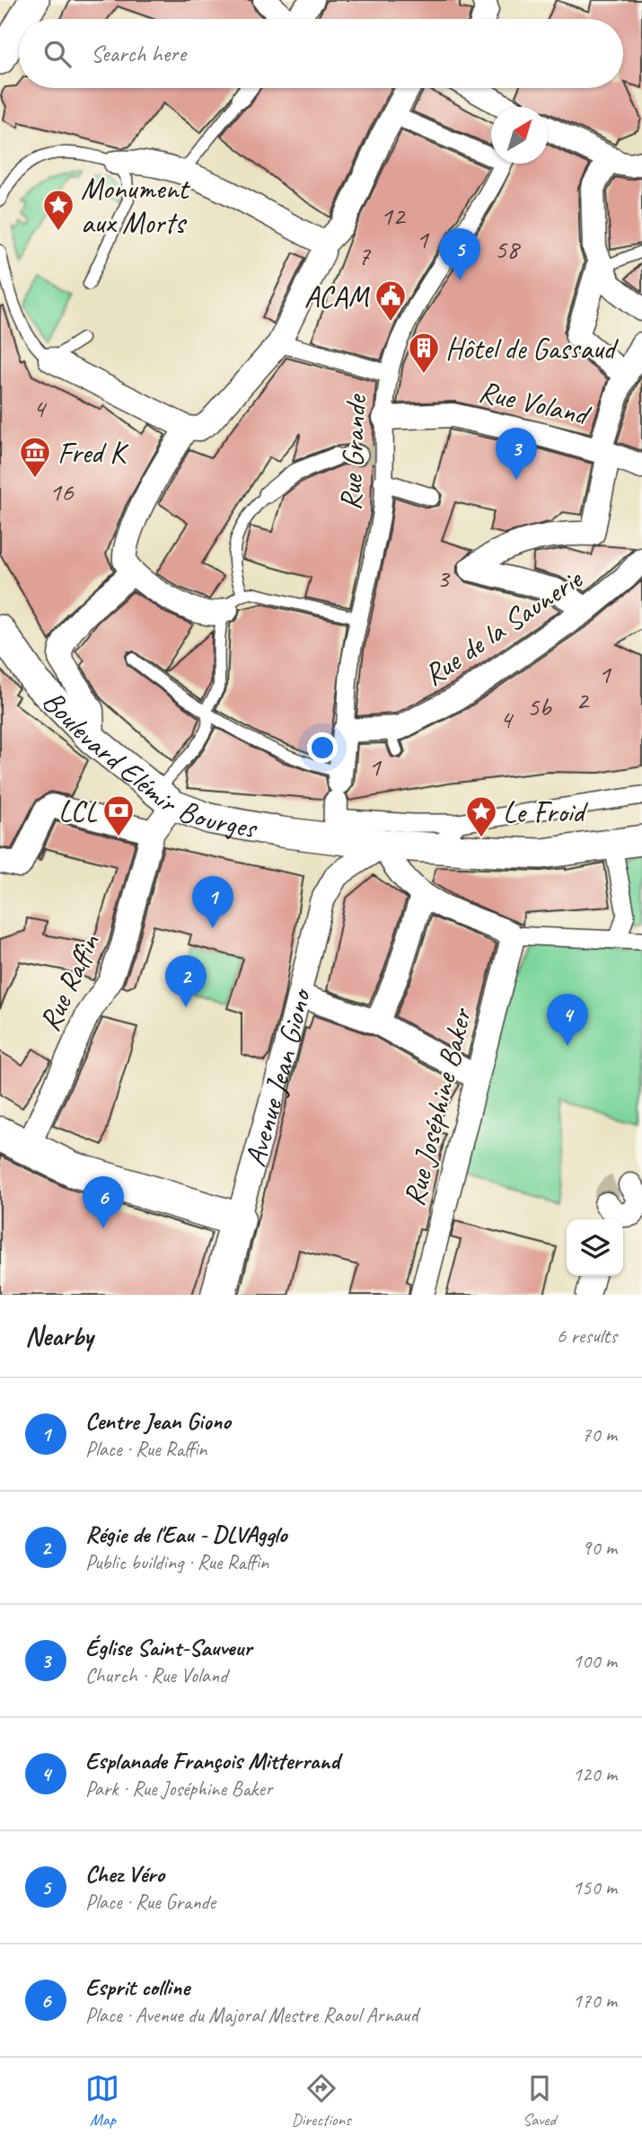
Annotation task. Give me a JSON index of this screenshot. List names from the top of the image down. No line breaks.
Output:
{"streets":{"main road":["Avenue Jean Giono"],"street":["Rue Voland","Rue Grande","Rue de la Saunerie","Boulevard Elémir Bourges","Rue Raffin","Rue Joséphine Baker"]},"crossings":[["Rue Voland","Rue Grande"],["Rue Grande","Rue de la Saunerie"],["Rue Grande","Boulevard Elémir Bourges"],["Boulevard Elémir Bourges","Rue Raffin"],["Boulevard Elémir Bourges","Avenue Jean Giono"]],"places":{"place":["Monument aux Morts","Le Froid"],"public building":["ACAM"],"building":["Hôtel de Gassaud"],"museum":["Fred K"],"bank":["LCL"]},"house_numbers":["12","1","58","7","4","16","3","1","2","5b","4","1"],"north":"top right","page":{"search":"Search here","pins":["5","3","1","2","4","6"],"heading":["Nearby","6 results"],"list":[{"mark":"1","name":"Centre Jean Giono","note":"Place · Rue Raffin","value":"70 m"},{"mark":"2","name":"Régie de l'Eau - DLVAgglo","note":"Public building · Rue Raffin","value":"90 m"},{"mark":"3","name":"Église Saint-Sauveur","note":"Church · Rue Voland","value":"100 m"},{"mark":"4","name":"Esplanade François Mitterrand","note":"Park · Rue Joséphine Baker","value":"120 m"},{"mark":"5","name":"Chez Véro","note":"Place · Rue Grande","value":"150 m"},{"mark":"6","name":"Esprit colline","note":"Place · Avenue du Majoral Mestre Raoul Arnaud","value":"170 m"}],"nav":["Map","Directions","Saved"]}}
